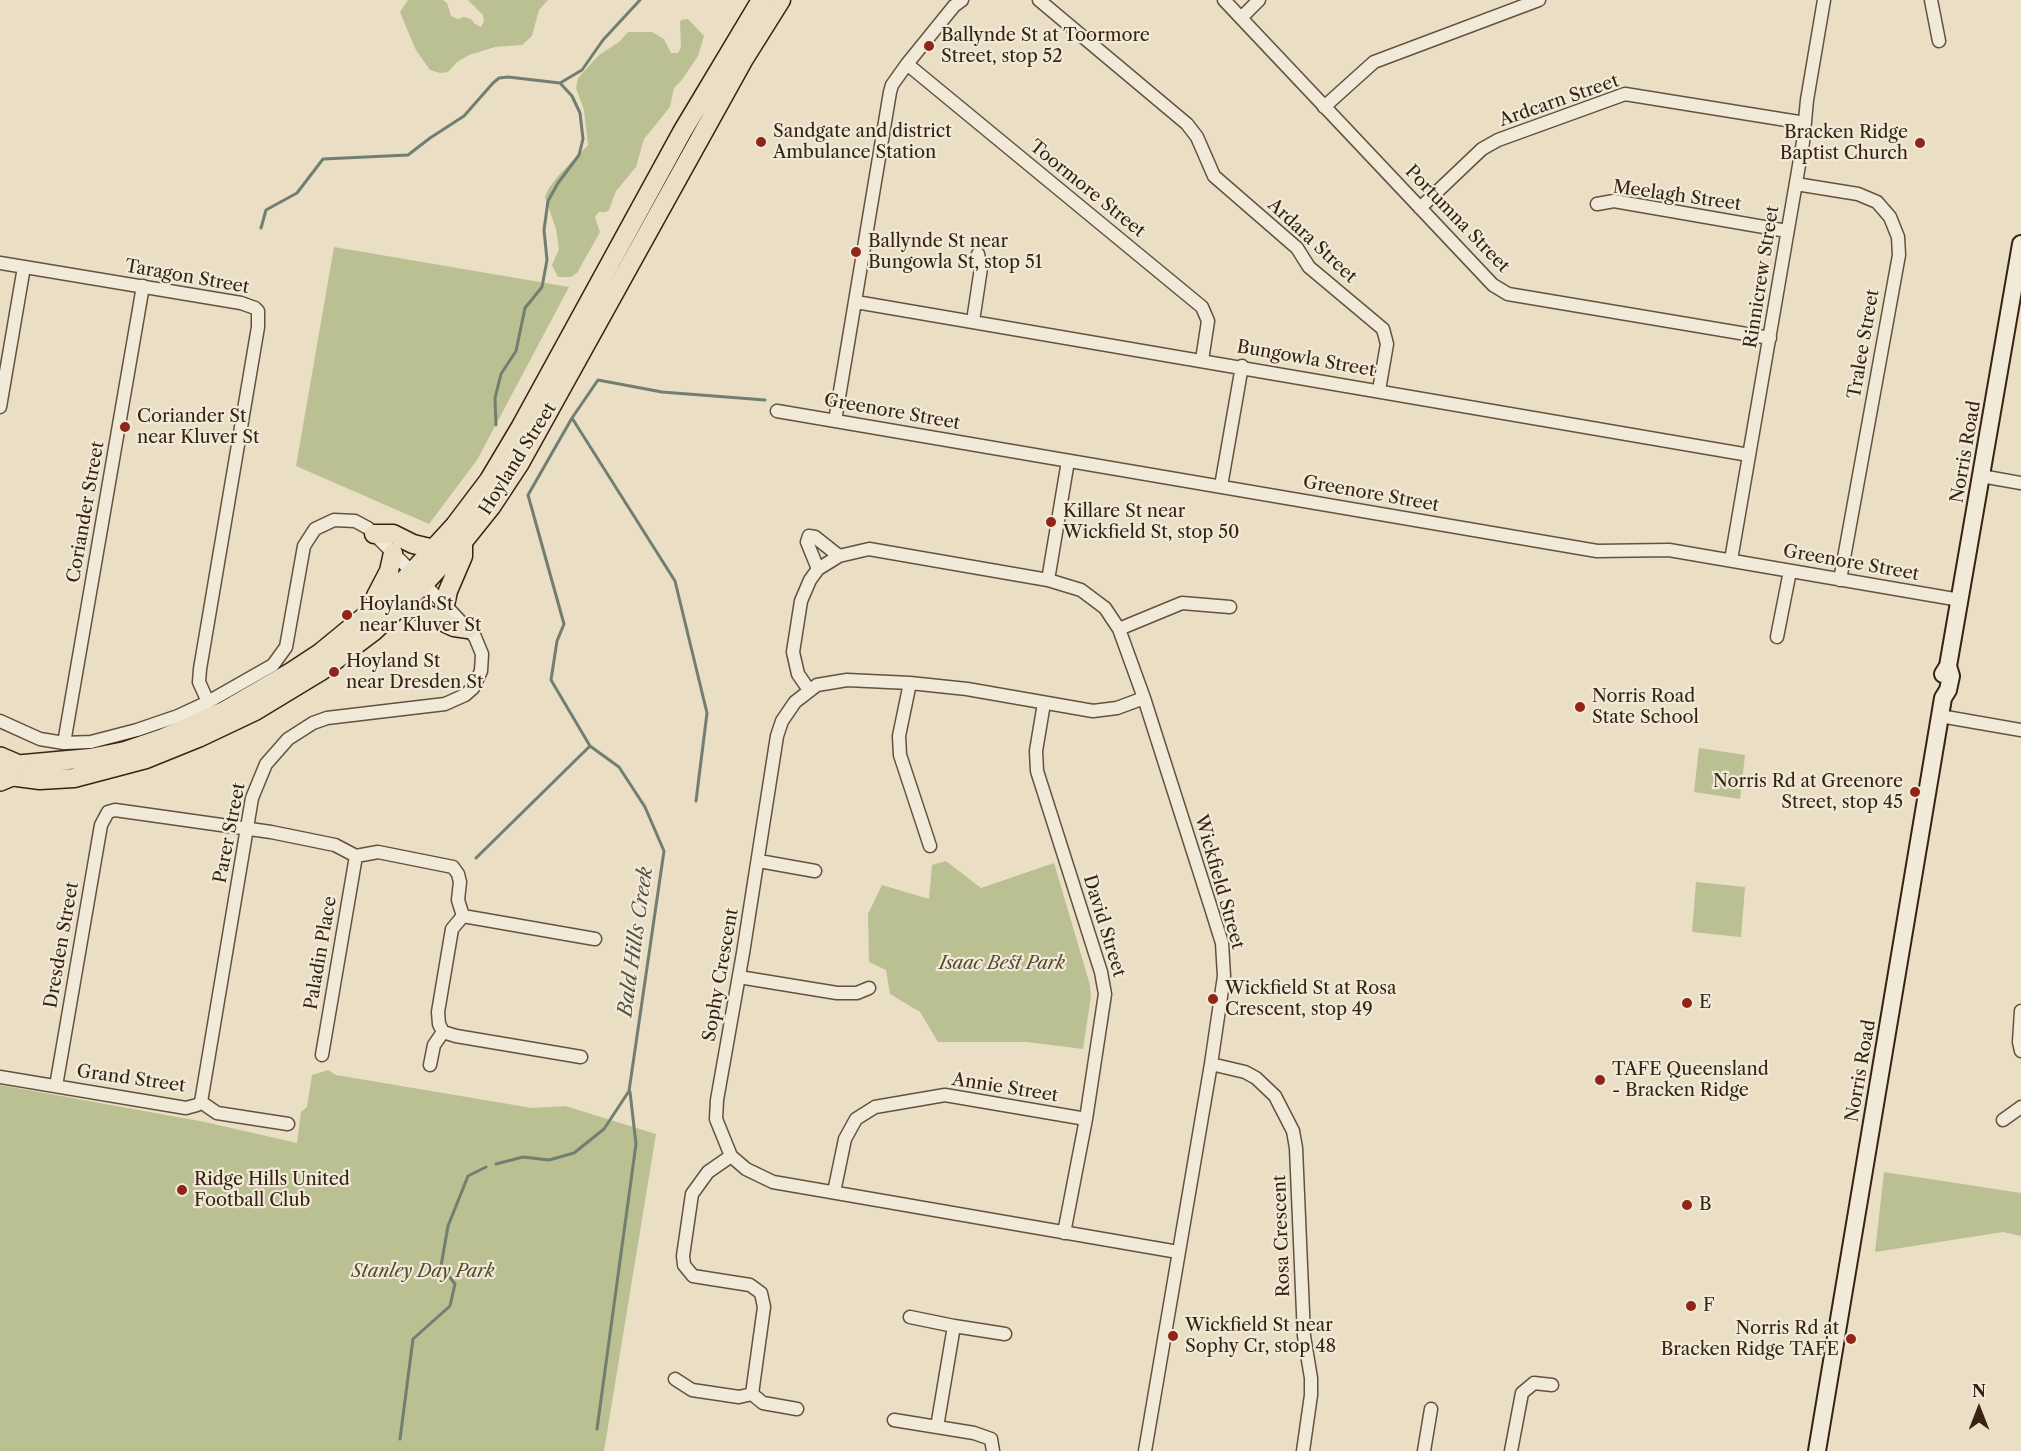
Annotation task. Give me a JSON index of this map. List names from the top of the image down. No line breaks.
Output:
{"streets":{"main road":["Norris Road","Hoyland Street"],"street":["Ardcarn Street","Toormore Street","Meelagh Street","Portumna Street","Ardara Street","Taragon Street","Rinnicrew Street","Tralee Street","Bungowla Street","Greenore Street","Coriander Street","Parer Street","Wickfield Street","David Street","Dresden Street","Paladin Place","Sophy Crescent","Grand Street","Annie Street","Rosa Crescent"]},"crossings":[["Ardcarn Street","Portumna Street"],["Ardcarn Street","Rinnicrew Street"],["Toormore Street","Bungowla Street"],["Meelagh Street","Rinnicrew Street"],["Portumna Street","Rinnicrew Street"],["Ardara Street","Bungowla Street"],["Taragon Street","Coriander Street"],["Taragon Street","Parer Street"],["Rinnicrew Street","Tralee Street"],["Rinnicrew Street","Bungowla Street"],["Rinnicrew Street","Greenore Street"],["Tralee Street","Greenore Street"],["Greenore Street","Norris Road"],["Hoyland Street","Parer Street"],["Coriander Street","Parer Street"],["Parer Street","Dresden Street"],["Parer Street","Grand Street"],["Wickfield Street","Sophy Crescent"],["Wickfield Street","Rosa Crescent"],["David Street","Sophy Crescent"],["David Street","Annie Street"],["Dresden Street","Grand Street"]],"water":["Bald Hills Creek"],"parks":["Isaac Best Park","Stanley Day Park"],"places":["Ballynde St at Toormore Street, stop 52","Sandgate and district Ambulance Station","Bracken Ridge Baptist Church","Ballynde St near Bungowla St, stop 51","Coriander St near Kluver St","Killare St near Wickfield St, stop 50","Hoyland St near Kluver St","Hoyland St near Dresden St","Norris Road State School","Norris Rd at Greenore Street, stop 45","Wickfield St at Rosa Crescent, stop 49","E","TAFE Queensland - Bracken Ridge","Ridge Hills United Football Club","B","F","Wickfield St near Sophy Cr, stop 48","Norris Rd at Bracken Ridge TAFE"],"north":"top"}
